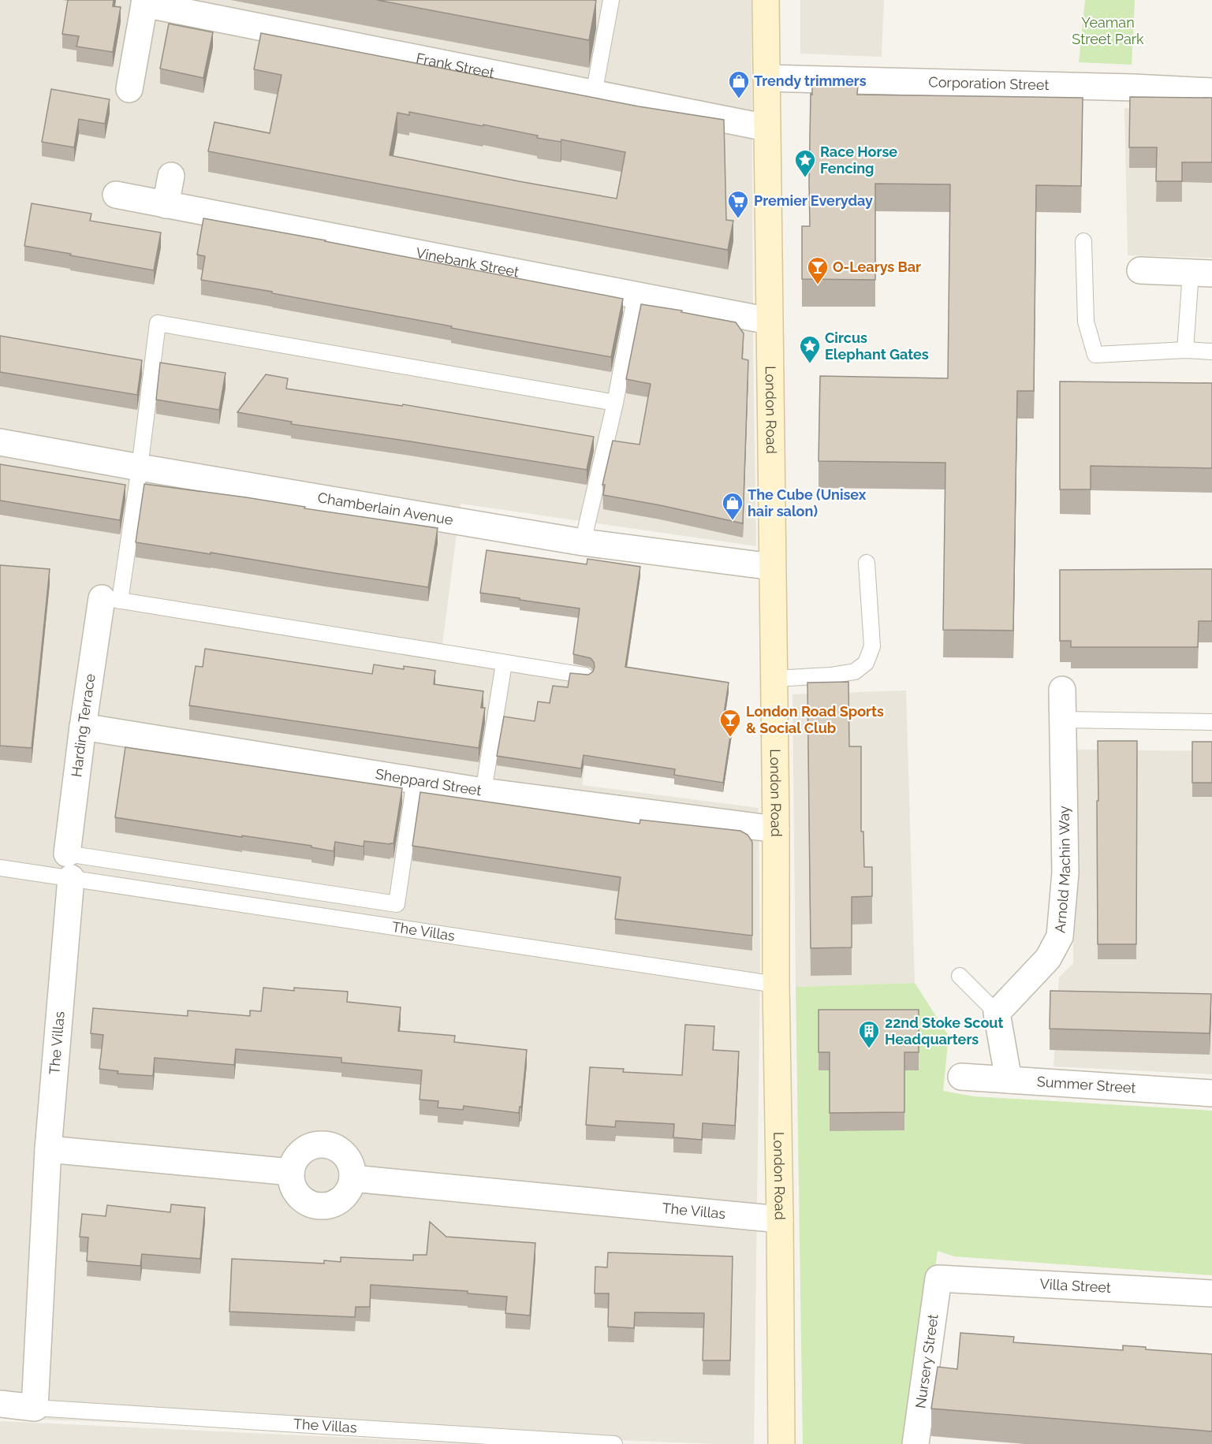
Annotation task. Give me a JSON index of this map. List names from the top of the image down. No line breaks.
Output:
{"streets":{"main road":["London Road"],"street":["Frank Street","Corporation Street","Vinebank Street","Chamberlain Avenue","Harding Terrace","Sheppard Street","Arnold Machin Way","The Villas","Summer Street","Villa Street","Nursery Street"]},"crossings":[["Frank Street","London Road"],["Corporation Street","London Road"],["Vinebank Street","London Road"],["London Road","Chamberlain Avenue"],["London Road","Sheppard Street"],["London Road","The Villas"],["Harding Terrace","Sheppard Street"],["Harding Terrace","The Villas"],["Sheppard Street","The Villas"],["Villa Street","Nursery Street"]],"parks":["Yeaman Street Park"],"places":{"shop":["Trendy trimmers","The Cube (Unisex hair salon)"],"place":["Race Horse Fencing","Circus Elephant Gates"],"supermarket":["Premier Everyday"],"bar":["O-Learys Bar","London Road Sports & Social Club"],"building":["22nd Stoke Scout Headquarters"]}}
